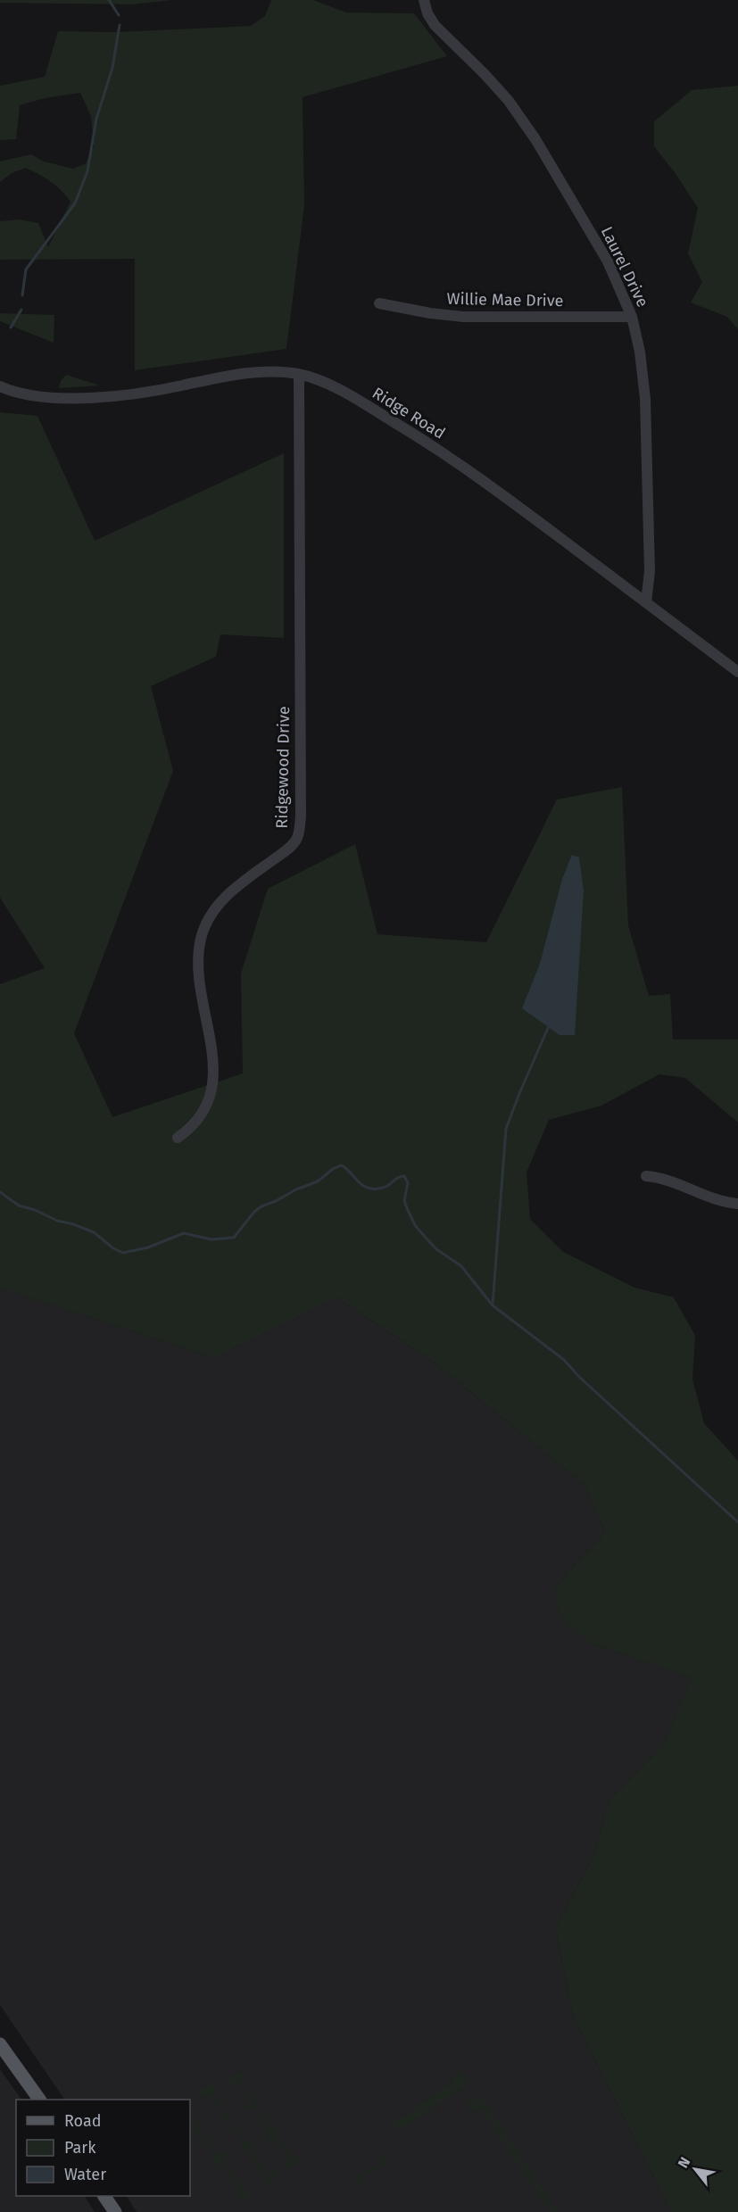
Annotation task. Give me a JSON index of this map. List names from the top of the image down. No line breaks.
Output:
{"streets":{"street":["Laurel Drive","Willie Mae Drive","Ridge Road","Ridgewood Drive"]},"crossings":[["Laurel Drive","Willie Mae Drive"],["Laurel Drive","Ridge Road"],["Ridge Road","Ridgewood Drive"]],"legend":["Road","Park","Water"],"north":"top left"}
